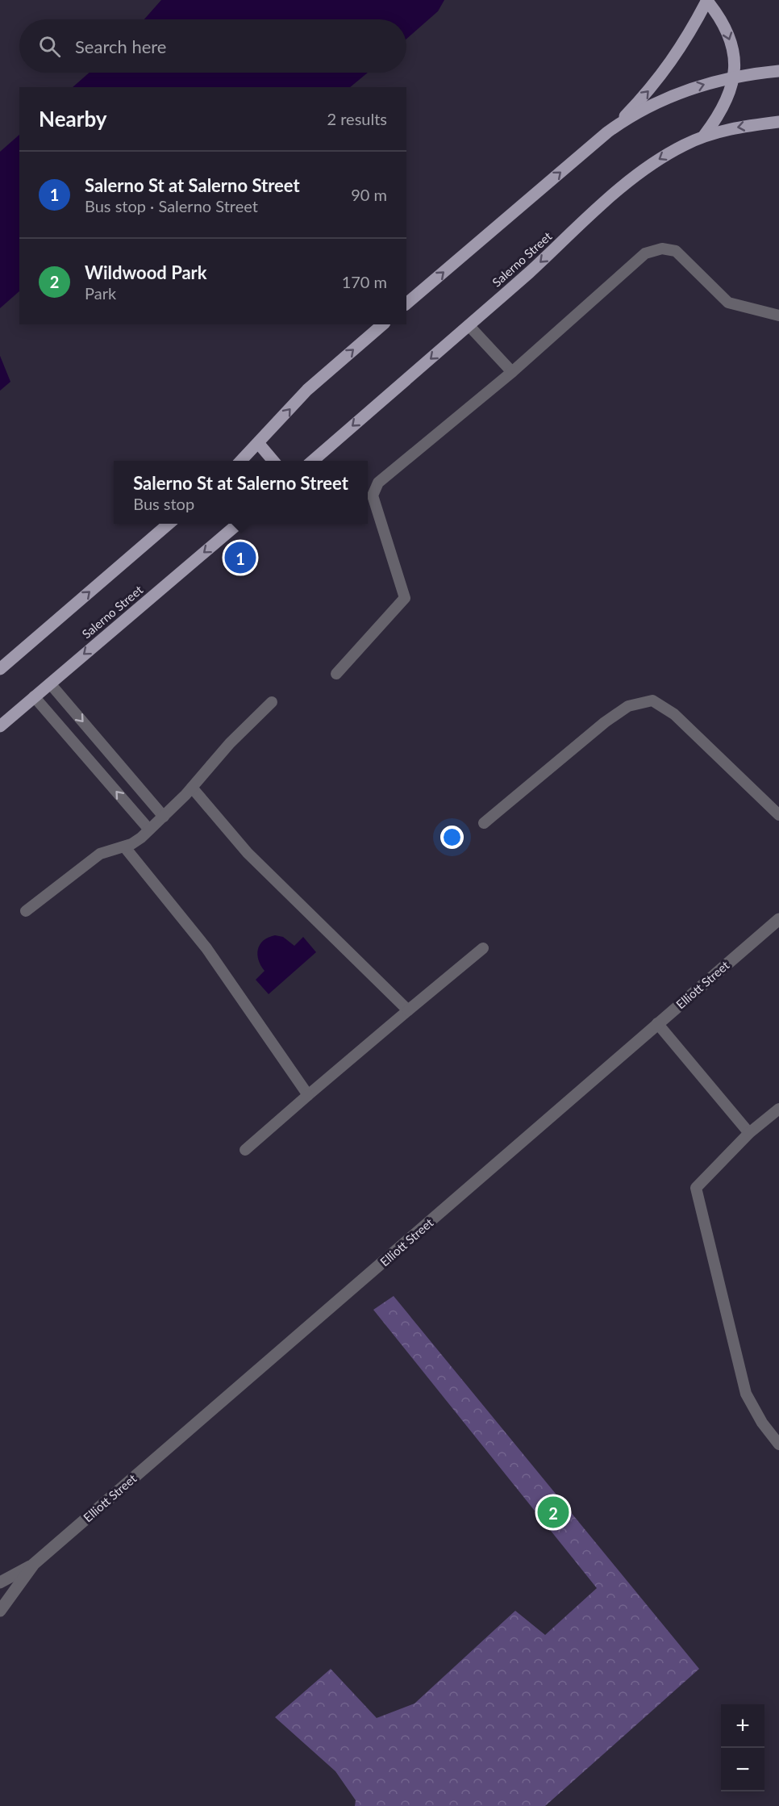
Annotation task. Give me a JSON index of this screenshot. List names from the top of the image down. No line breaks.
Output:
{"streets":{"main road":["Salerno Street"],"street":["Elliott Street"]},"page":{"search":"Search here","heading":["Nearby","2 results"],"list":[{"mark":"1","name":"Salerno St at Salerno Street","note":"Bus stop · Salerno Street","value":"90 m"},{"mark":"2","name":"Wildwood Park","note":"Park","value":"170 m"}],"popup":["Salerno St at Salerno Street","Bus stop"],"pins":["1","2"],"map_buttons":["+","−"]}}
